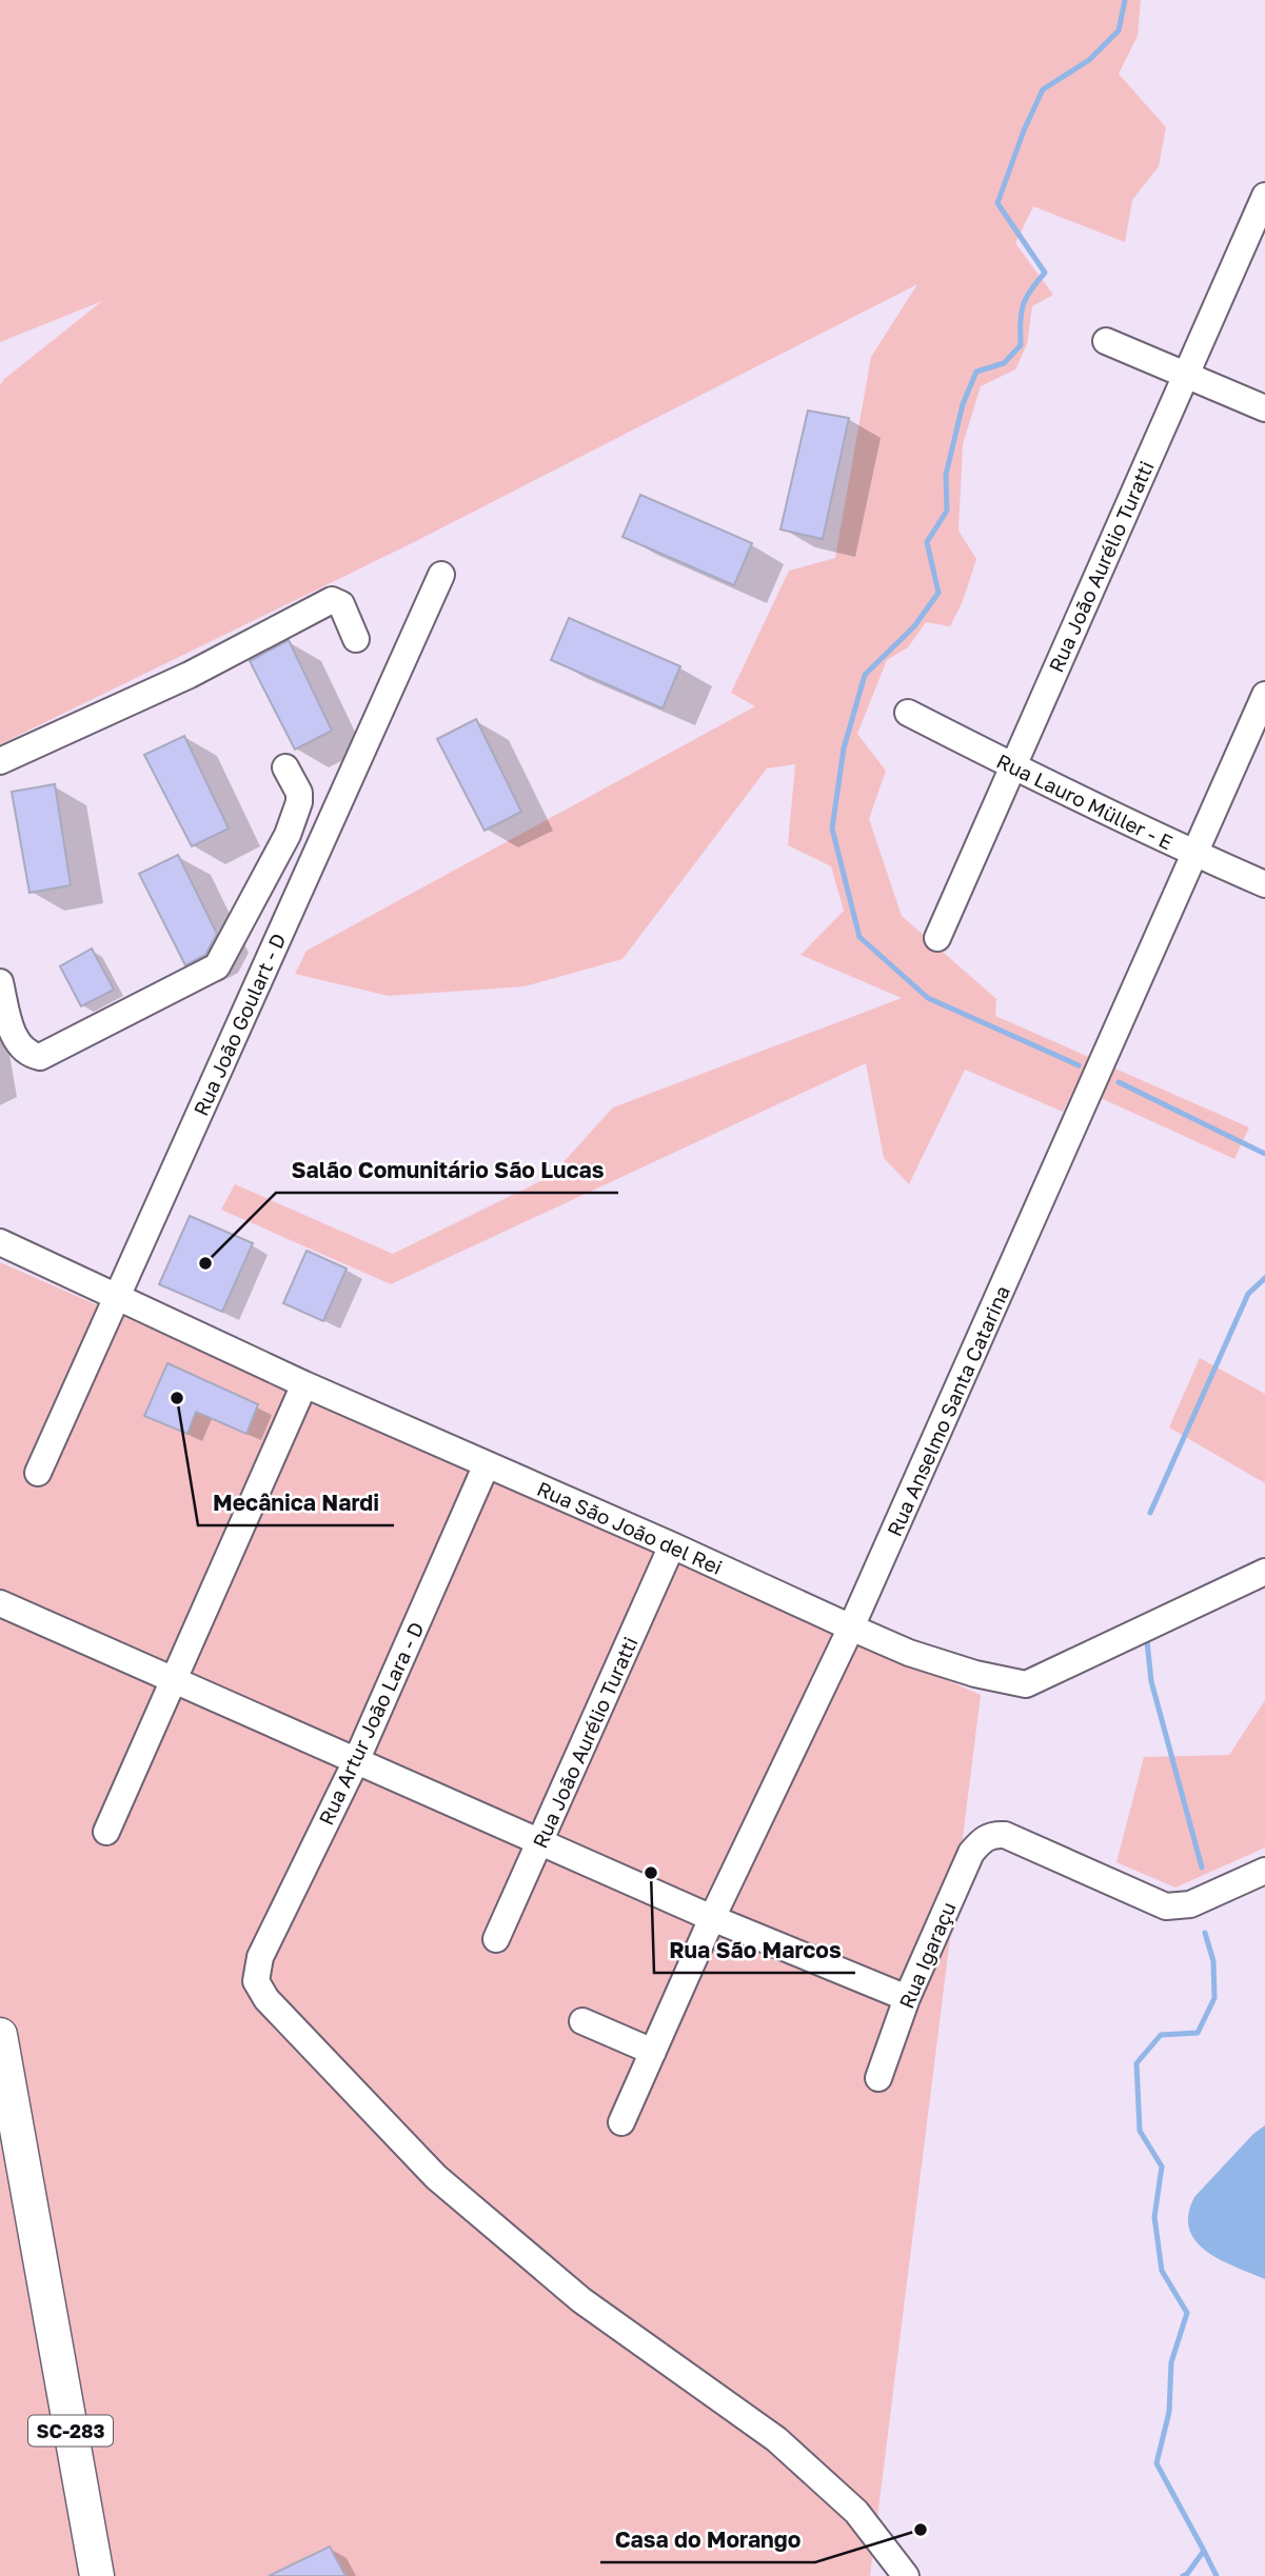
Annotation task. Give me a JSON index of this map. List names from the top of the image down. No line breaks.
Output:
{"streets":{"main road":["SC-283"],"street":["Rua João Aurélio Turatti","Rua Lauro Müller - E","Rua João Goulart - D","Rua Anselmo Santa Catarina","Rua São João del Rei","Rua Artur João Lara - D","Rua Igaraçu"]},"crossings":[["Rua João Aurélio Turatti","Rua Lauro Müller - E"],["Rua João Aurélio Turatti","Rua São João del Rei"],["Rua Lauro Müller - E","Rua Anselmo Santa Catarina"],["Rua João Goulart - D","Rua São João del Rei"],["Rua Anselmo Santa Catarina","Rua São João del Rei"],["Rua São João del Rei","Rua Artur João Lara - D"]],"places":["Salão Comunitário São Lucas","Mecânica Nardi","Rua São Marcos","Casa do Morango"]}
